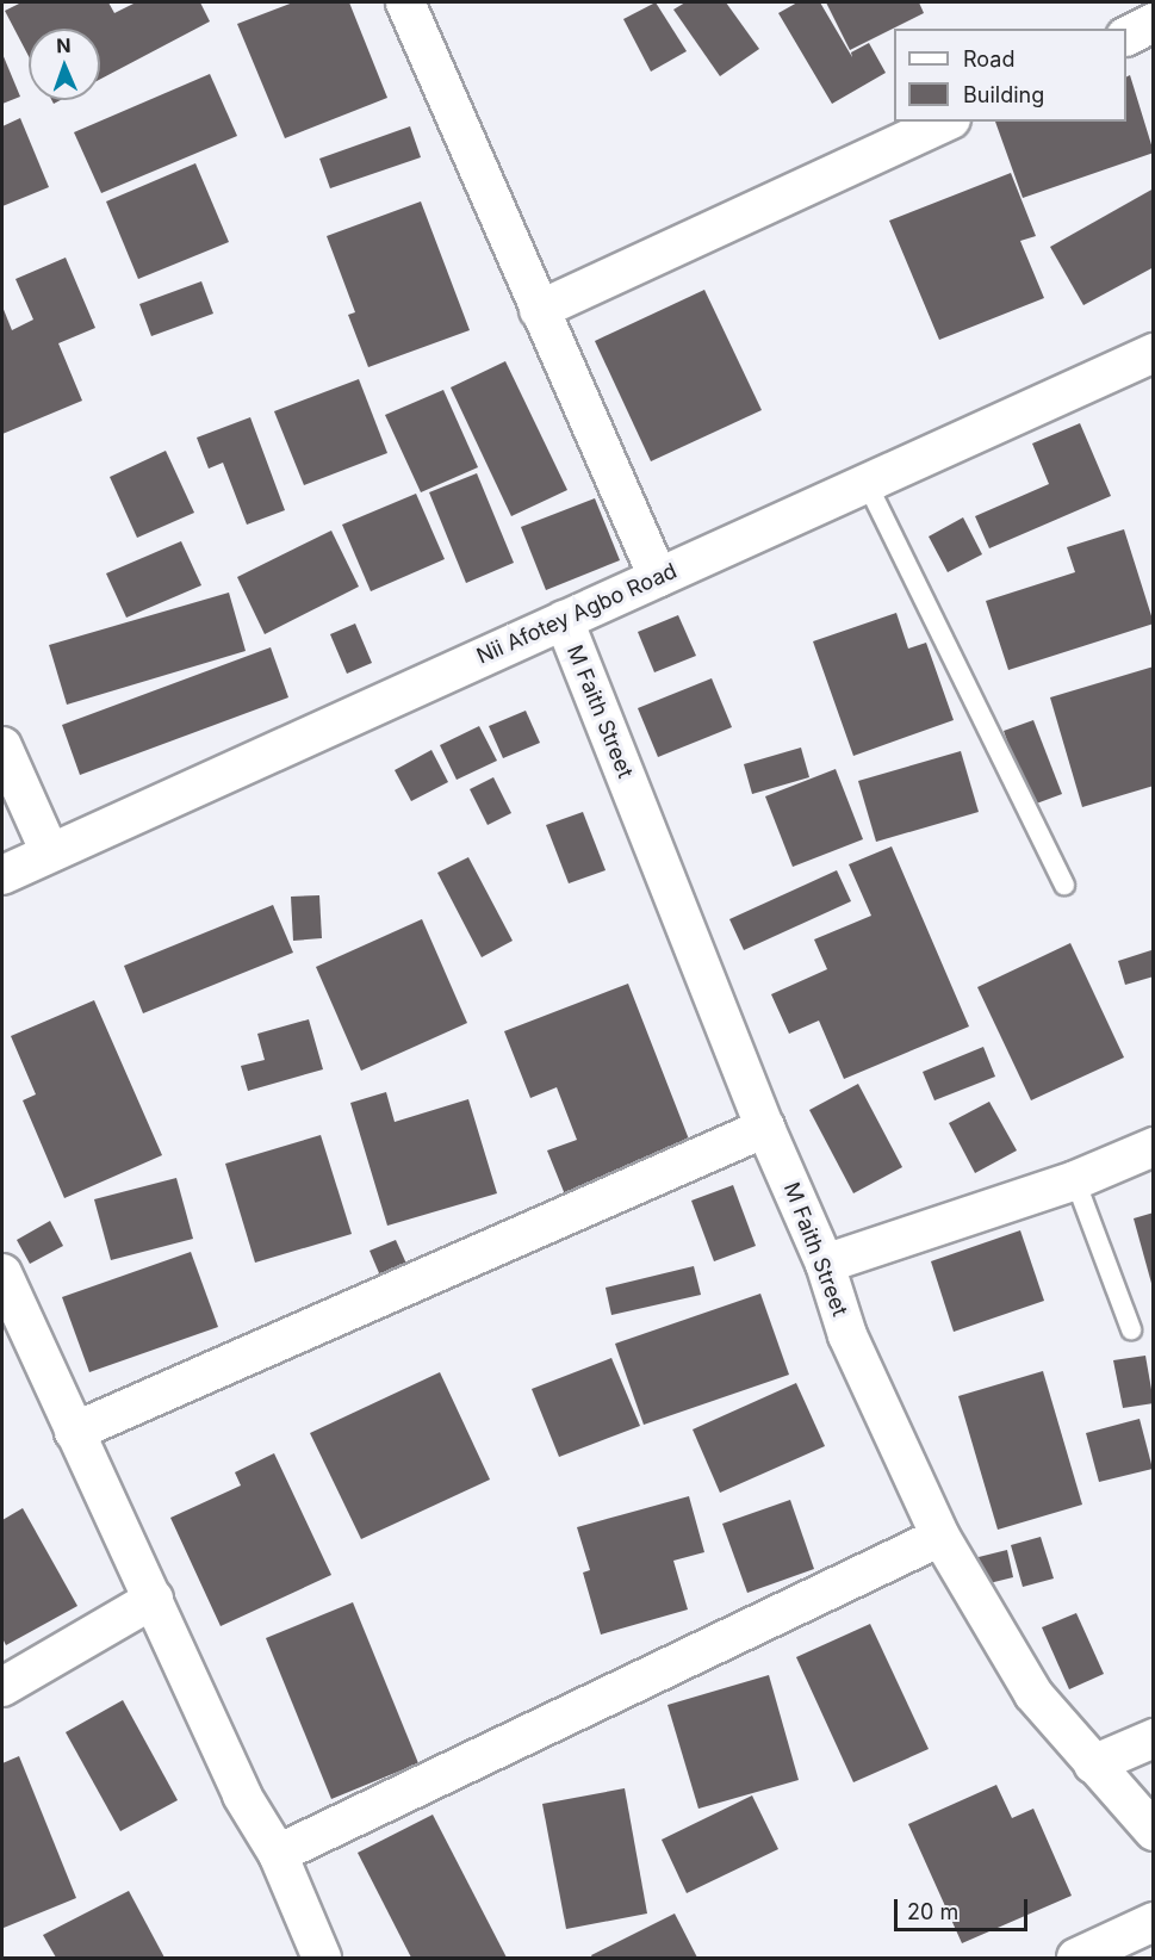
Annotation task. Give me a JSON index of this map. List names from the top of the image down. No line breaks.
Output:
{"streets":{"street":["Nii Afotey Agbo Road","M Faith Street"]},"crossings":[["Nii Afotey Agbo Road","M Faith Street"]],"legend":["Road","Building"],"scale_bar":"20 m","north":"top"}
